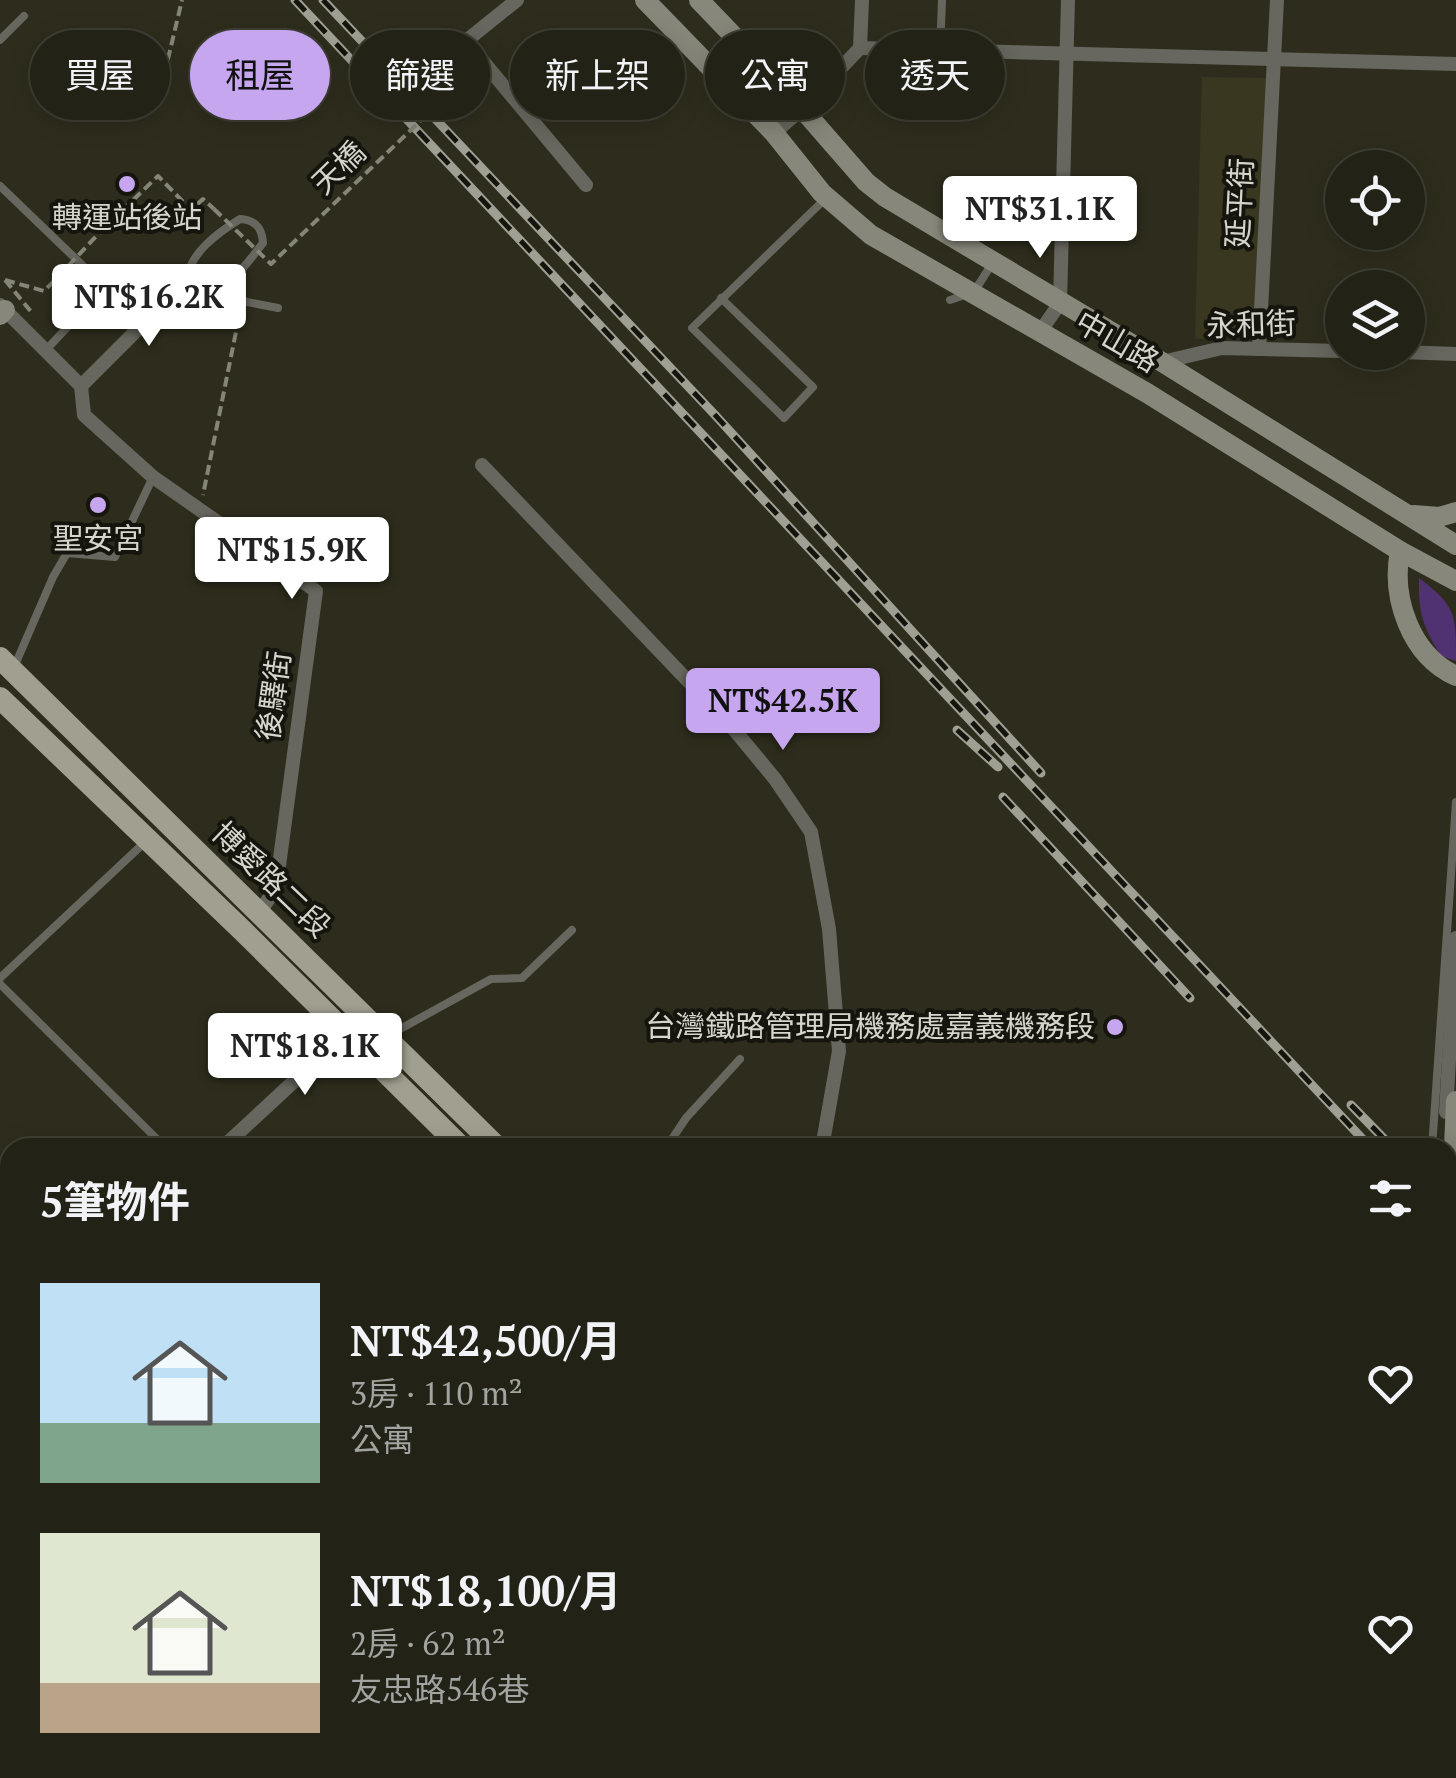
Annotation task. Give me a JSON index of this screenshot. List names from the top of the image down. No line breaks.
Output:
{"streets":{"main road":["中山路","博愛路二段"],"street":["延平街","永和街","後驛街"],"path":["天橋"]},"crossings":[["延平街","永和街"],["永和街","中山路"],["後驛街","博愛路二段"]],"places":["轉運站後站","聖安宮","台灣鐵路管理局機務處嘉義機務段"],"page":{"chip":["買屋","租屋","篩選","新上架","公寓","透天"],"price":["NT$31.1K","NT$16.2K","NT$15.9K","NT$42.5K","NT$18.1K"],"heading":"5筆物件","list":[{"name":"NT$42,500/月","note":"3房 · 110 m² · 公寓"},{"name":"NT$18,100/月","note":"2房 · 62 m² · 友忠路546巷"}]}}
